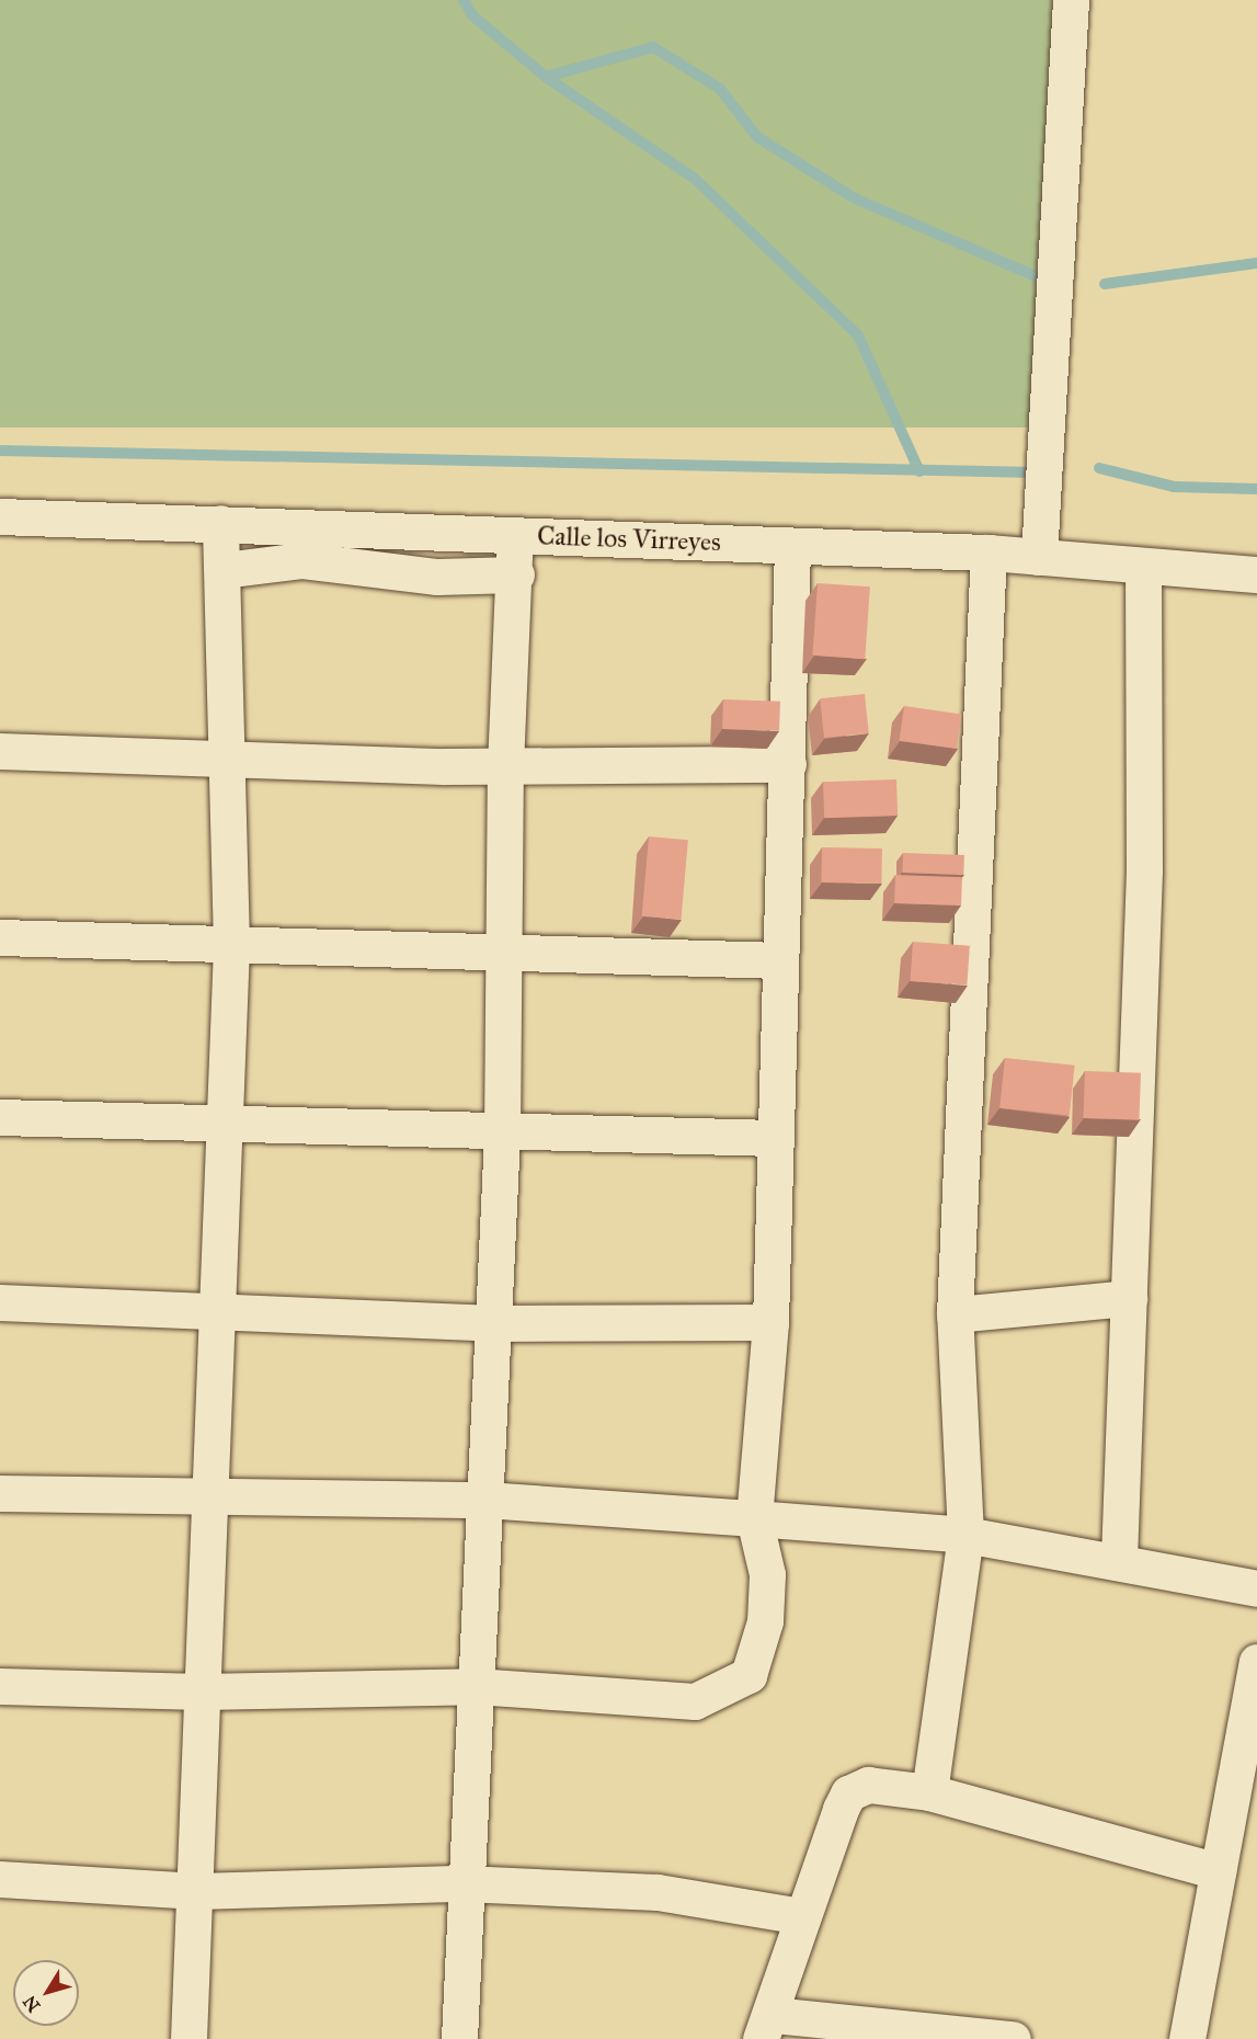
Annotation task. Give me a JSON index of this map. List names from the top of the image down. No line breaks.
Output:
{"streets":{"street":["Calle los Virreyes"]},"north":"bottom left"}
